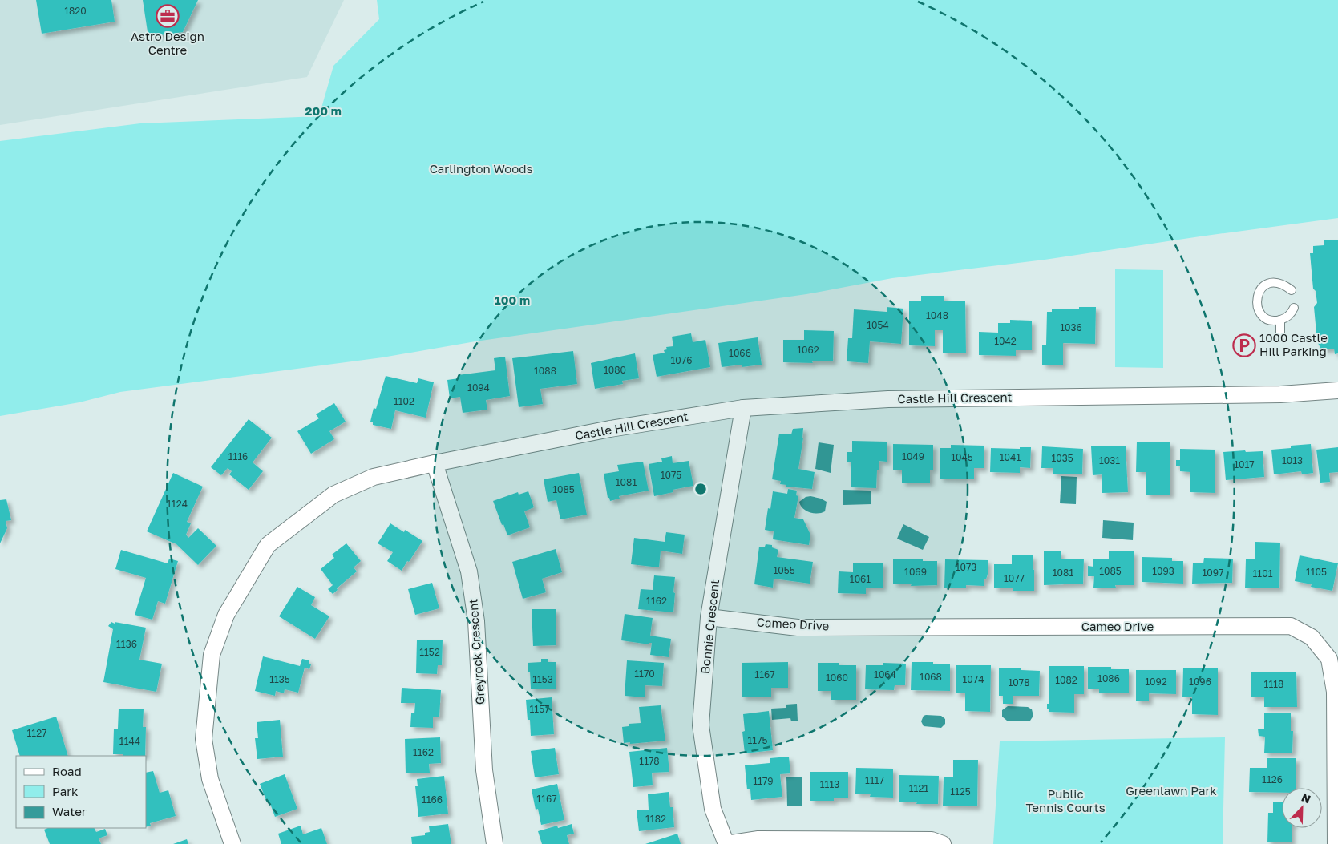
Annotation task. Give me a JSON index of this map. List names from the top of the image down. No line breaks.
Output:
{"streets":{"street":["Castle Hill Crescent","Cameo Drive","Bonnie Crescent","Greyrock Crescent"]},"crossings":[["Castle Hill Crescent","Bonnie Crescent"],["Castle Hill Crescent","Greyrock Crescent"],["Cameo Drive","Bonnie Crescent"]],"parks":["Carlington Woods","Greenlawn Park","Public Tennis Courts"],"places":{"office":["Astro Design Centre"],"parking":["1000 Castle Hill Parking"]},"house_numbers":["1820","1048","1054","1036","1042","1062","1066","1076","1080","1088","1094","1102","1116","1049","1045","1041","1035","1031","1013","1017","1075","1081","1085","1124","1073","1055","1085","1093","1069","1105","1081","1097","1101","1077","1061","1162","1136","1152","1170","1167","1064","1068","1060","1086","1135","1153","1074","1082","1092","1096","1078","1118","1157","1127","1175","1144","1162","1178","1126","1117","1179","1113","1121","1125","1167","1166","1182"],"legend":["Road","Park","Water"],"north":"top right","rings":["200 m","100 m"]}
